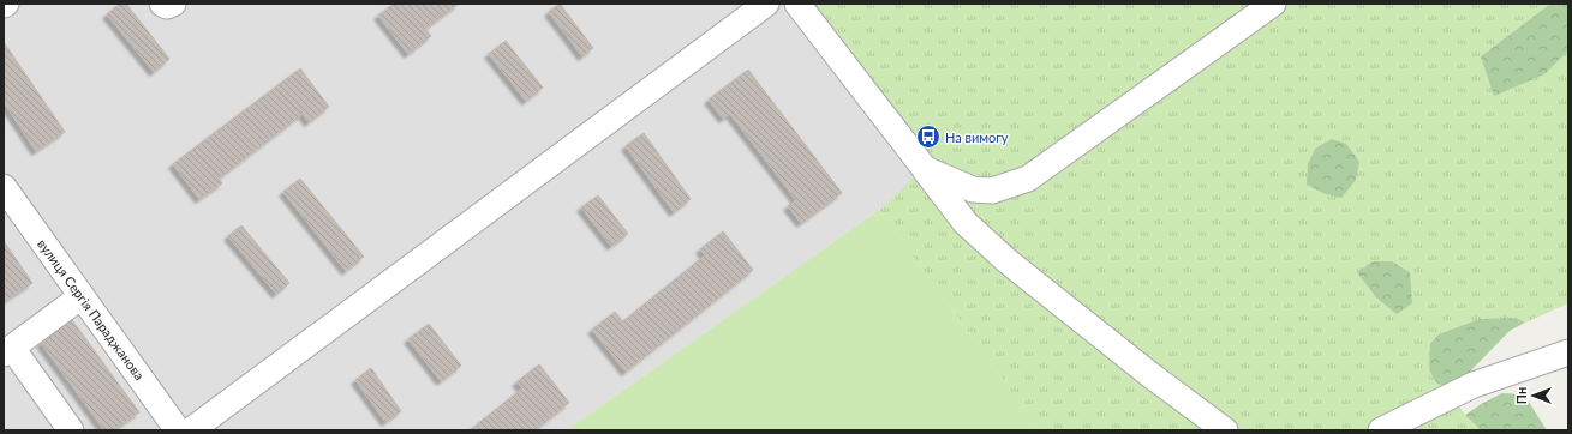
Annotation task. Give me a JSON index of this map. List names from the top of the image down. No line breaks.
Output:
{"streets":{"street":["вулиця Сергія Параджанова"]},"places":{"bus stop":["На вимогу"]},"north":"left"}
